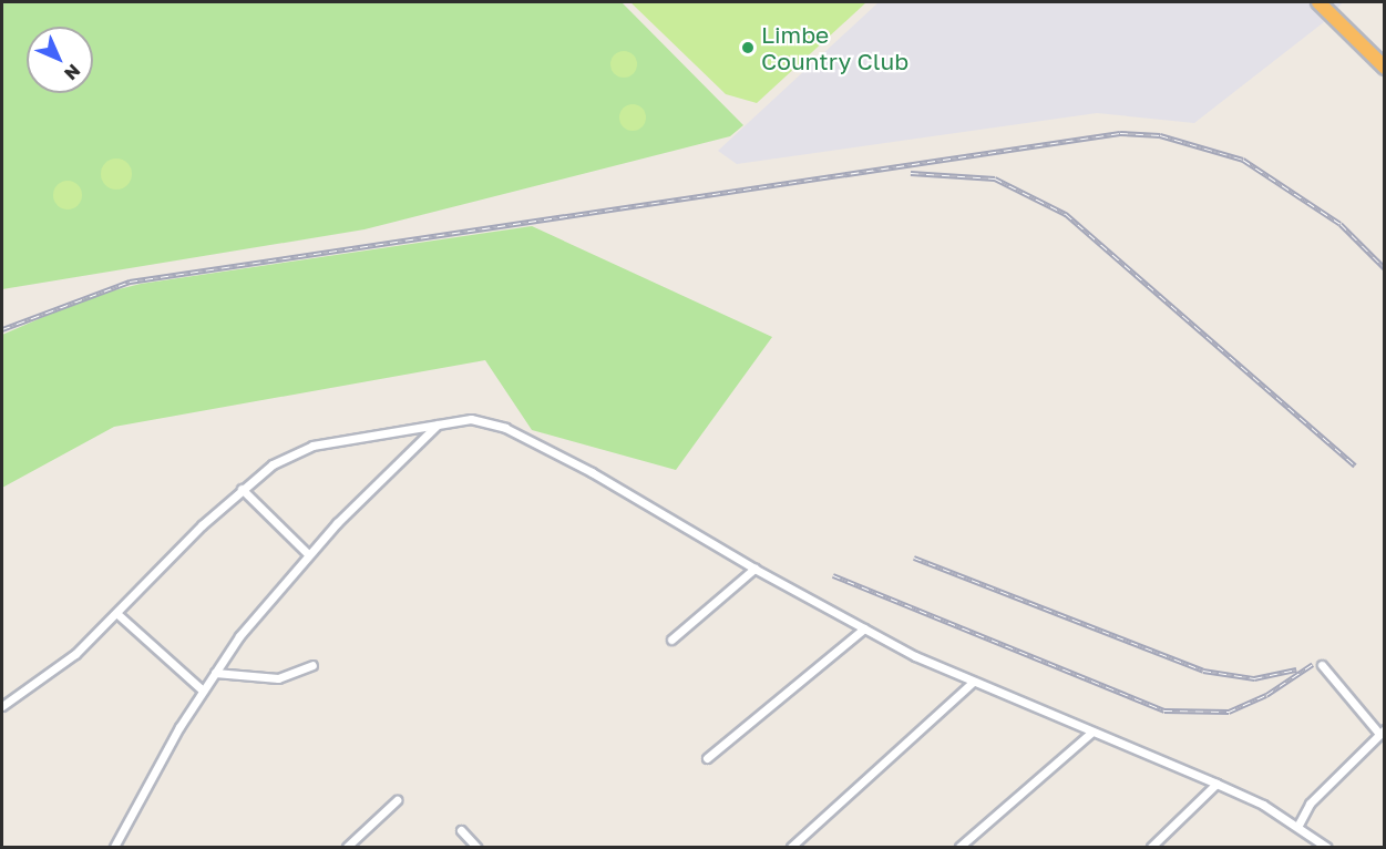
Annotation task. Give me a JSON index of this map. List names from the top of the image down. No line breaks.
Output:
{"places":["Limbe Country Club"],"north":"bottom right"}
